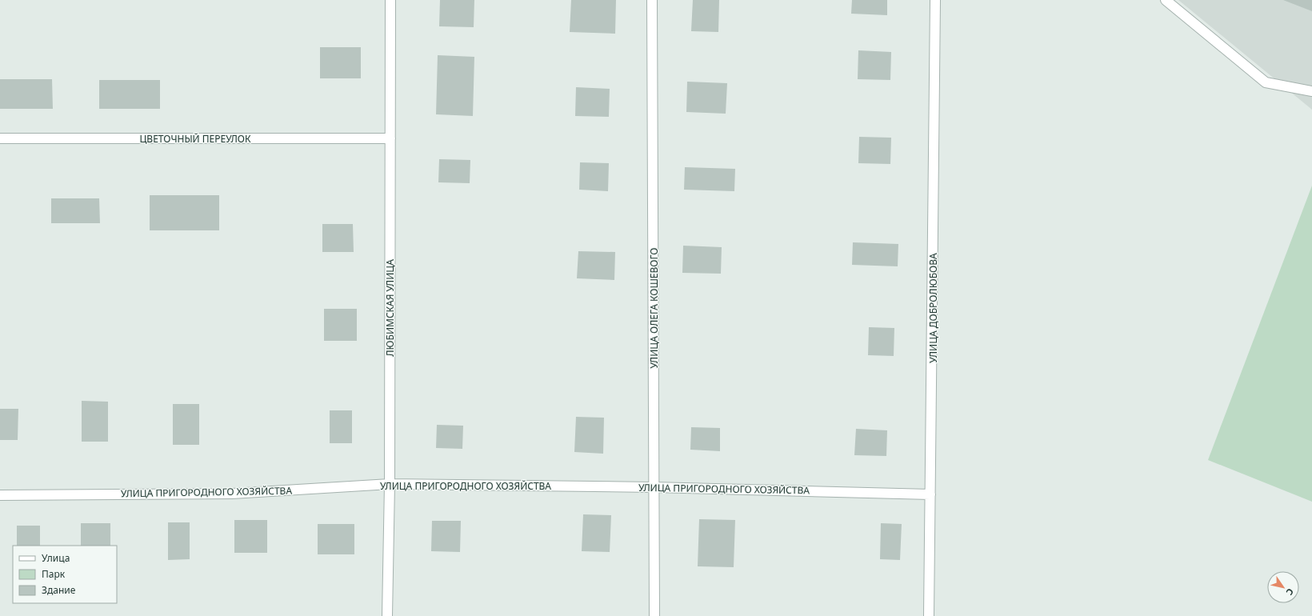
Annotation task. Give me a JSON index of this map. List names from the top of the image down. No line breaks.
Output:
{"streets":{"street":["ЦВЕТОЧНЫЙ ПЕРЕУЛОК","ЛЮБИМСКАЯ УЛИЦА","УЛИЦА ОЛЕГА КОШЕВОГО","УЛИЦА ДОБРОЛЮБОВА","УЛИЦА ПРИГОРОДНОГО ХОЗЯЙСТВА"]},"crossings":[["ЦВЕТОЧНЫЙ ПЕРЕУЛОК","ЛЮБИМСКАЯ УЛИЦА"],["ЛЮБИМСКАЯ УЛИЦА","УЛИЦА ПРИГОРОДНОГО ХОЗЯЙСТВА"],["УЛИЦА ОЛЕГА КОШЕВОГО","УЛИЦА ПРИГОРОДНОГО ХОЗЯЙСТВА"],["УЛИЦА ДОБРОЛЮБОВА","УЛИЦА ПРИГОРОДНОГО ХОЗЯЙСТВА"]],"legend":["Улица","Парк","Здание"],"north":"bottom right"}
